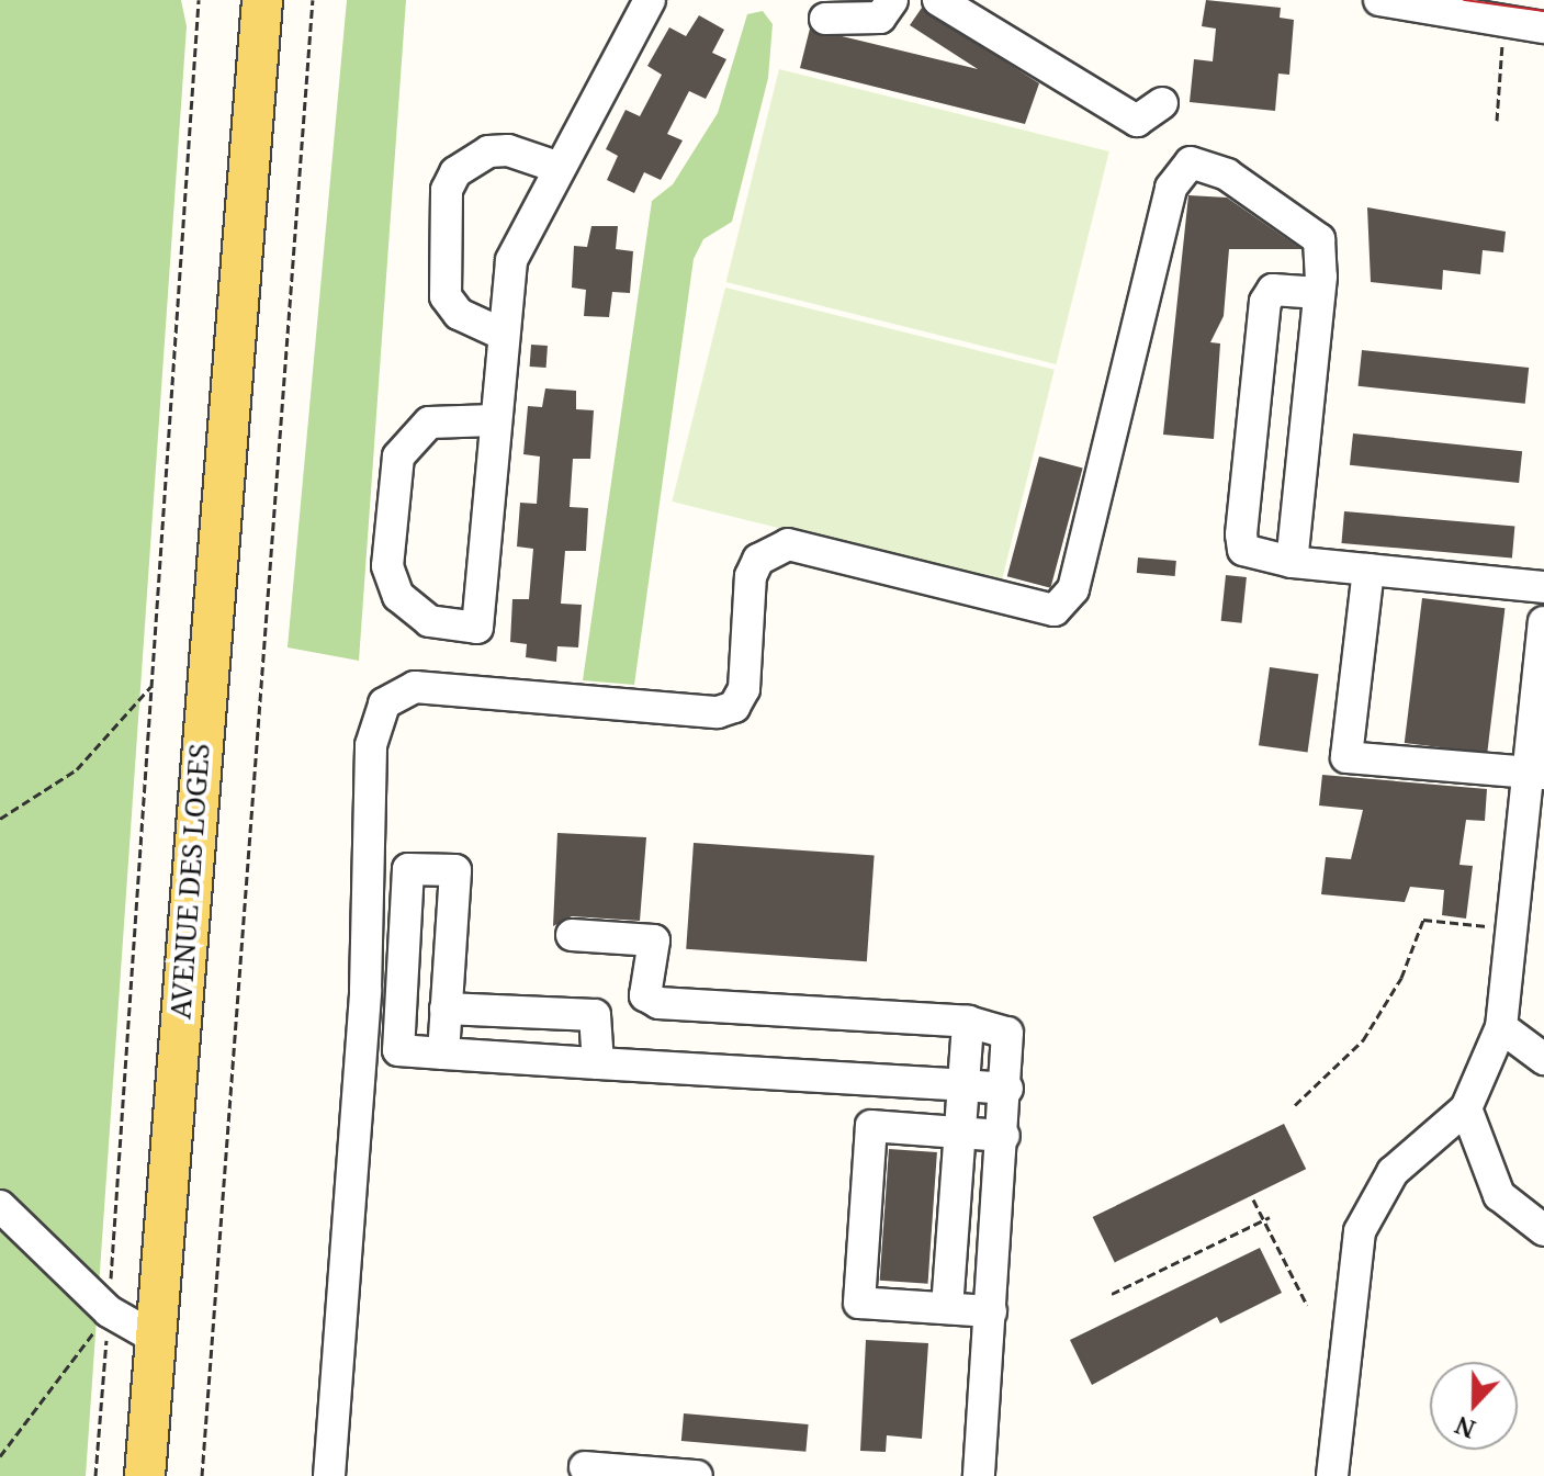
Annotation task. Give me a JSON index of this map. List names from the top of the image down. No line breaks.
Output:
{"streets":{"main road":["AVENUE DES LOGES"]},"north":"bottom"}
